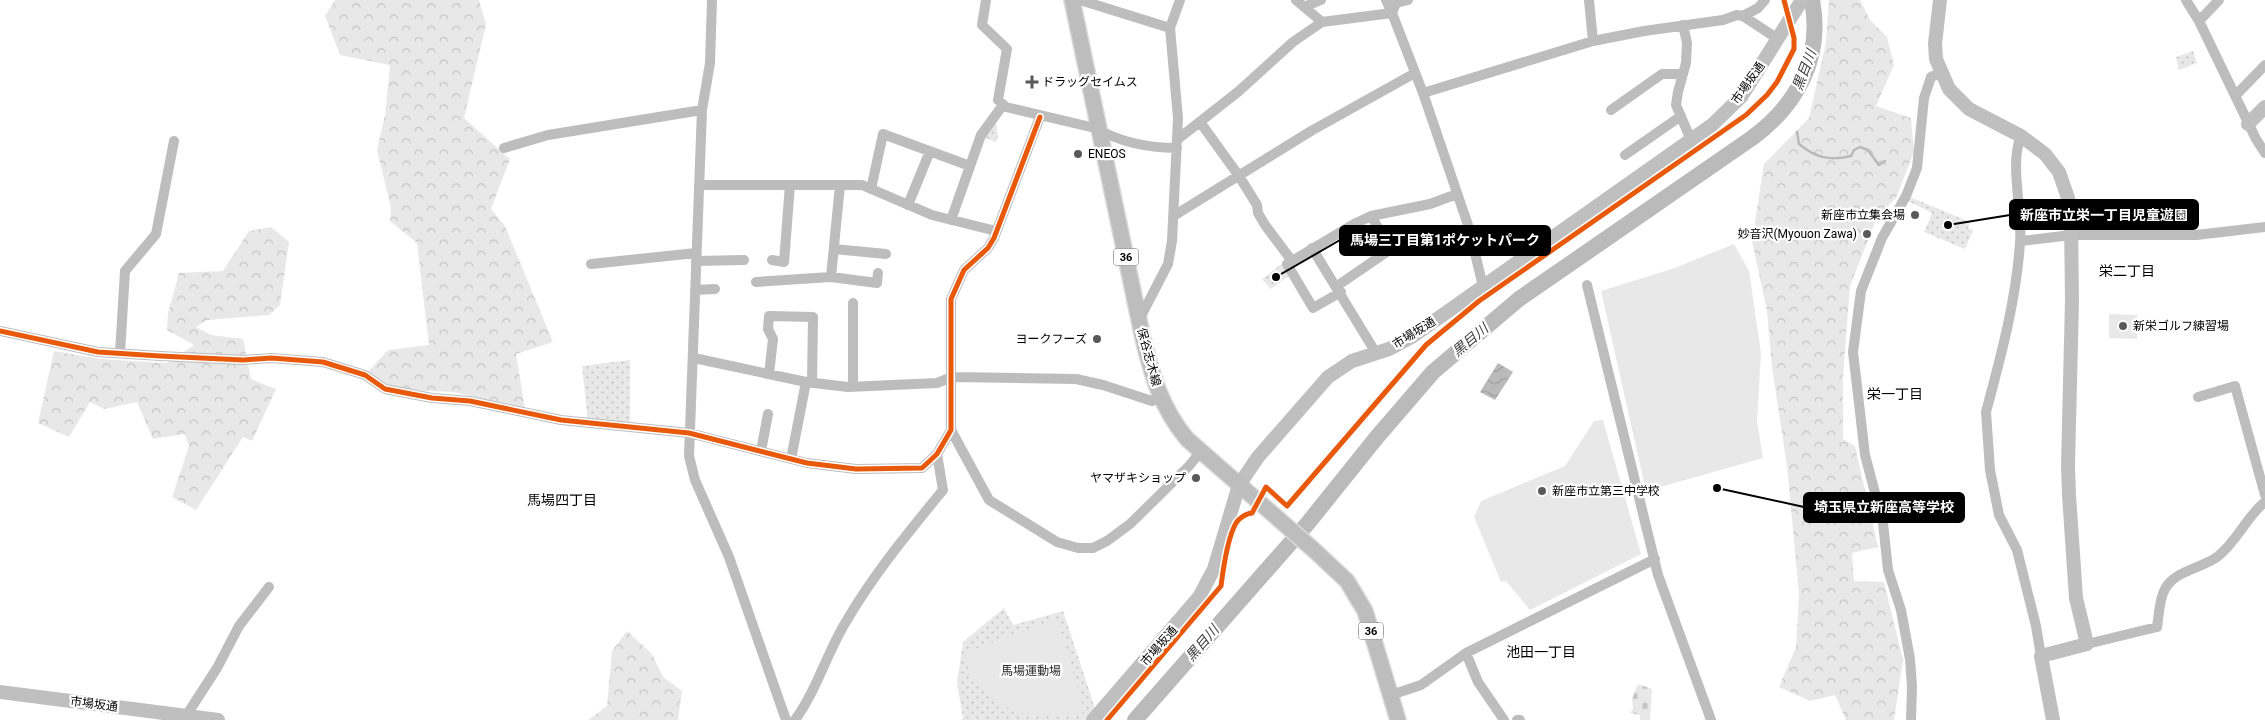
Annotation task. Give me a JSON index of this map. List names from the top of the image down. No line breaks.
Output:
{"streets":{"main road":["36","保谷志木線"],"street":["市場坂通"]},"crossings":[["市場坂通","保谷志木線"]],"districts":["栄二丁目","栄一丁目","馬場四丁目","池田一丁目"],"water":["黒目川"],"parks":["馬場運動場"],"places":{"health":["ドラッグセイムス"],"other":["ENEOS","新座市立集会場","新座市立栄一丁目児童遊園","妙音沢(Myouon Zawa)","馬場三丁目第1ポケットパーク","新栄ゴルフ練習場","ヨークフーズ","ヤマザキショップ","埼玉県立新座高等学校","新座市立第三中学校"]}}
